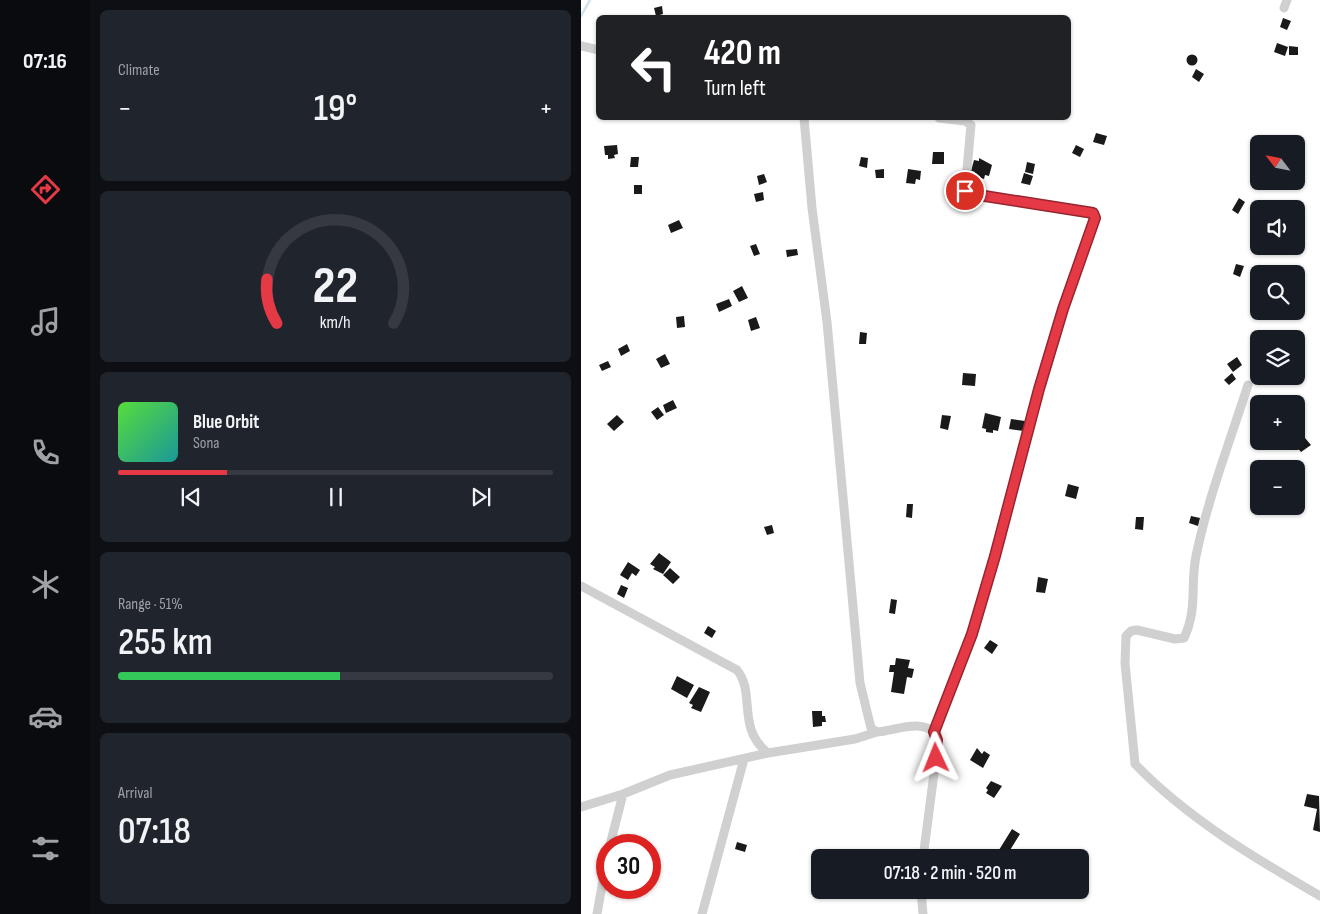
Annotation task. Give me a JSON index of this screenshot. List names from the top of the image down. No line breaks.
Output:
{"north":"top left","page":{"tabs":"07:16","tile":["Climate",["Range · 51%","255 km"],["Arrival","07:18"]],"turn":["420 m","Turn left"],"heat":["−","19°","+"],"map_buttons":["+","−"],"song":["Blue Orbit","Sona"],"limit":"30","trip":"07:18 · 2 min · 520 m","gauge":["22","km/h"]}}
